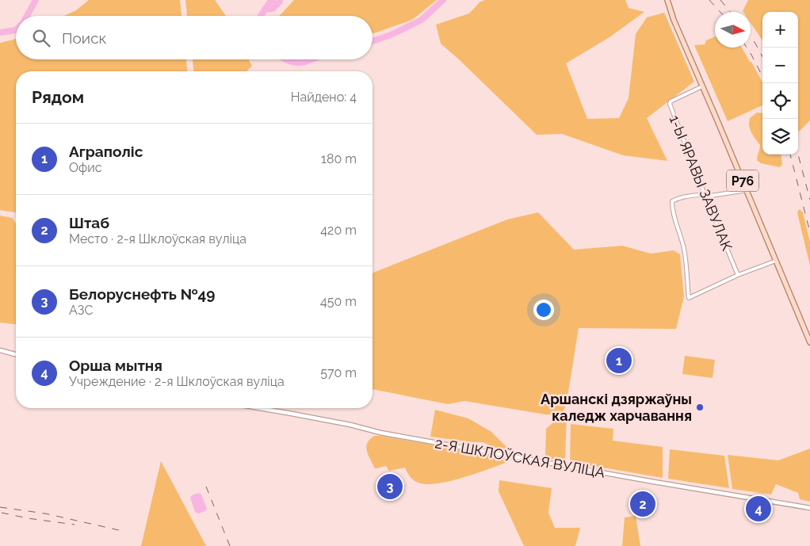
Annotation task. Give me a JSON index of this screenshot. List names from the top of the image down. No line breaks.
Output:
{"streets":{"main road":["Р76"],"street":["1-Ы ЯРАВЫ ЗАВУЛАК","2-Я ШКЛОЎСКАЯ ВУЛІЦА"]},"crossings":[["Р76","1-Ы ЯРАВЫ ЗАВУЛАК"]],"places":["Аршанскі дзяржаўны каледж харчавання"],"north":"right","page":{"map_buttons":["+","−"],"search":"Поиск","heading":["Рядом","Найдено: 4"],"list":[{"mark":"1","name":"Аграполіс","note":"Офис","value":"180 m"},{"mark":"2","name":"Штаб","note":"Место · 2-я Шклоўская вуліца","value":"420 m"},{"mark":"3","name":"Белоруснефть №49","note":"АЗС","value":"450 m"},{"mark":"4","name":"Орша мытня","note":"Учреждение · 2-я Шклоўская вуліца","value":"570 m"}],"pins":["1","3","2","4"]}}
